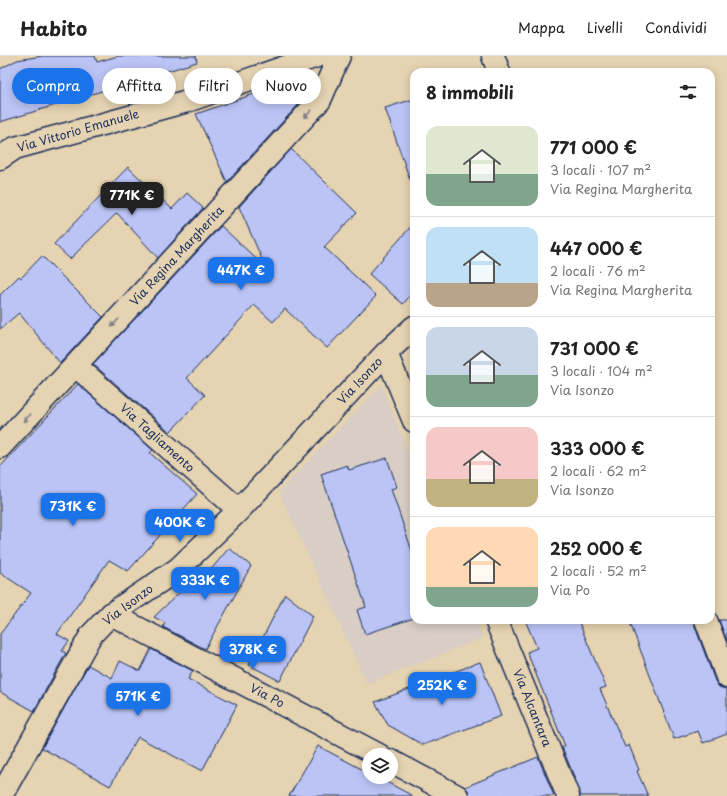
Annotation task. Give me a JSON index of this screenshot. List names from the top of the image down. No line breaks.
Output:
{"streets":{"street":["Via Vittorio Emanuele","Via Regina Margherita","Via Isonzo","Via Tagliamento","Via Po","Via Alcantara"]},"crossings":[["Via Regina Margherita","Via Tagliamento"],["Via Isonzo","Via Tagliamento"],["Via Isonzo","Via Po"]],"one_way":["Via Regina Margherita"],"page":{"header":"Habito","nav":["Mappa","Livelli","Condividi"],"chip":["Compra","Affitta","Filtri","Nuovo"],"heading":"8 immobili","list":[{"name":"771 000 €","note":"3 locali · 107 m² · Via Regina Margherita"},{"name":"447 000 €","note":"2 locali · 76 m² · Via Regina Margherita"},{"name":"731 000 €","note":"3 locali · 104 m² · Via Isonzo"},{"name":"333 000 €","note":"2 locali · 62 m² · Via Isonzo"},{"name":"252 000 €","note":"2 locali · 52 m² · Via Po"}],"price":["771K €","447K €","731K €","400K €","333K €","378K €","252K €","571K €"]}}
